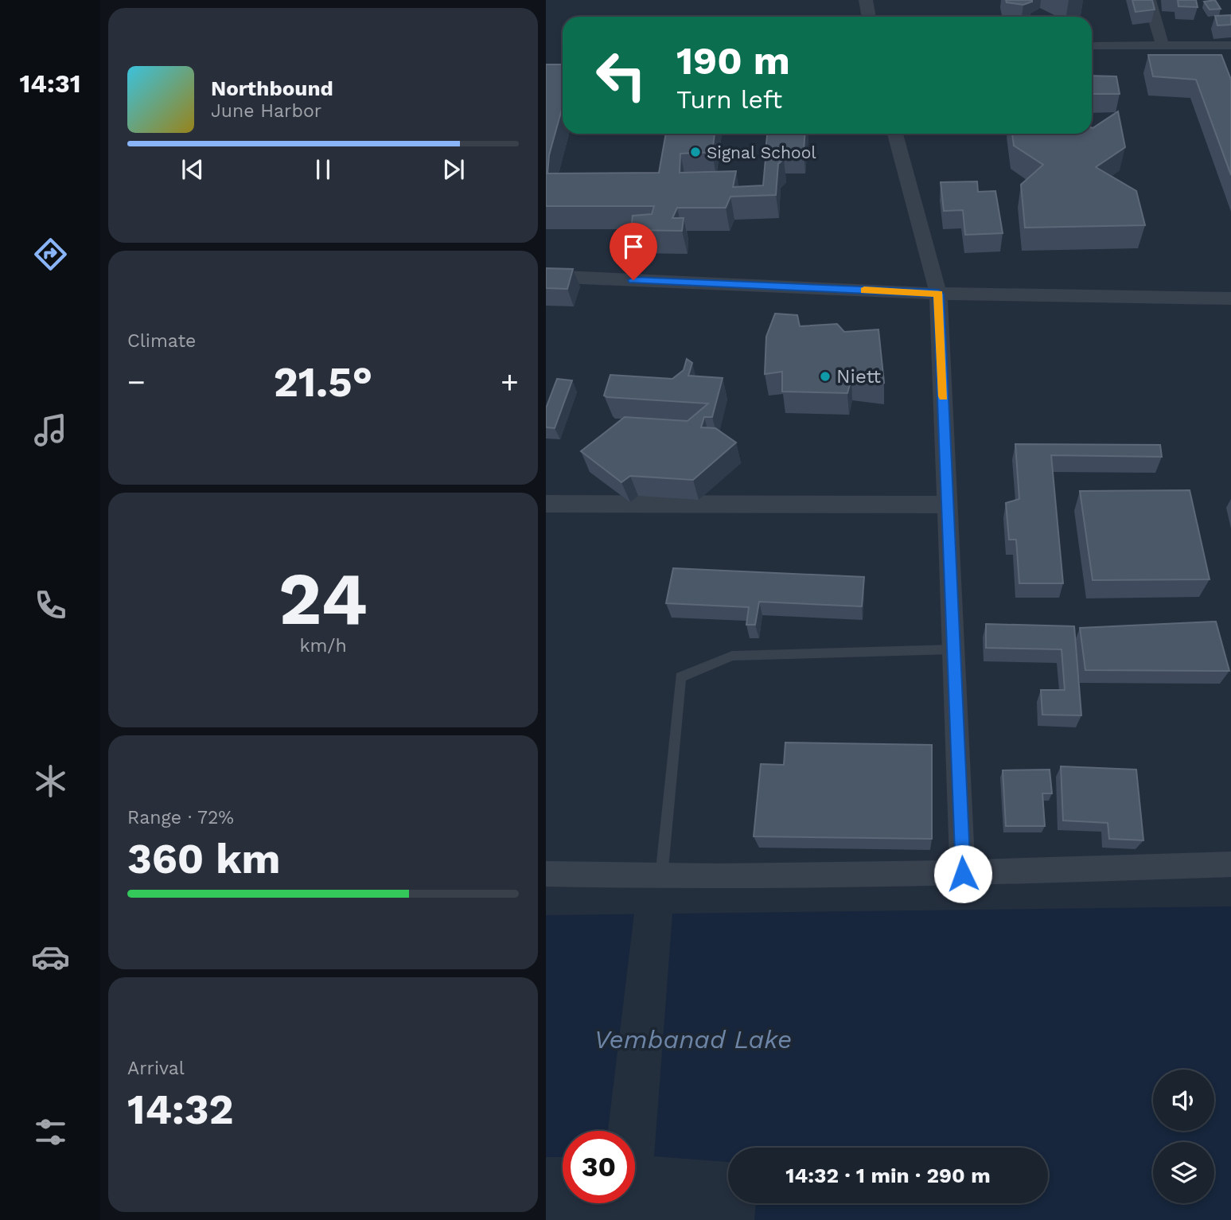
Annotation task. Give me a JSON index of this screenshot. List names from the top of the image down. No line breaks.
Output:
{"water":["Vembanad Lake"],"places":["Signal School","Niett"],"page":{"tabs":"14:31","turn":["190 m","Turn left"],"song":["Northbound","June Harbor"],"tile":["Climate",["24","km/h"],["Range · 72%","360 km"],["Arrival","14:32"]],"heat":["−","21.5°","+"],"limit":"30","trip":"14:32 · 1 min · 290 m"}}
